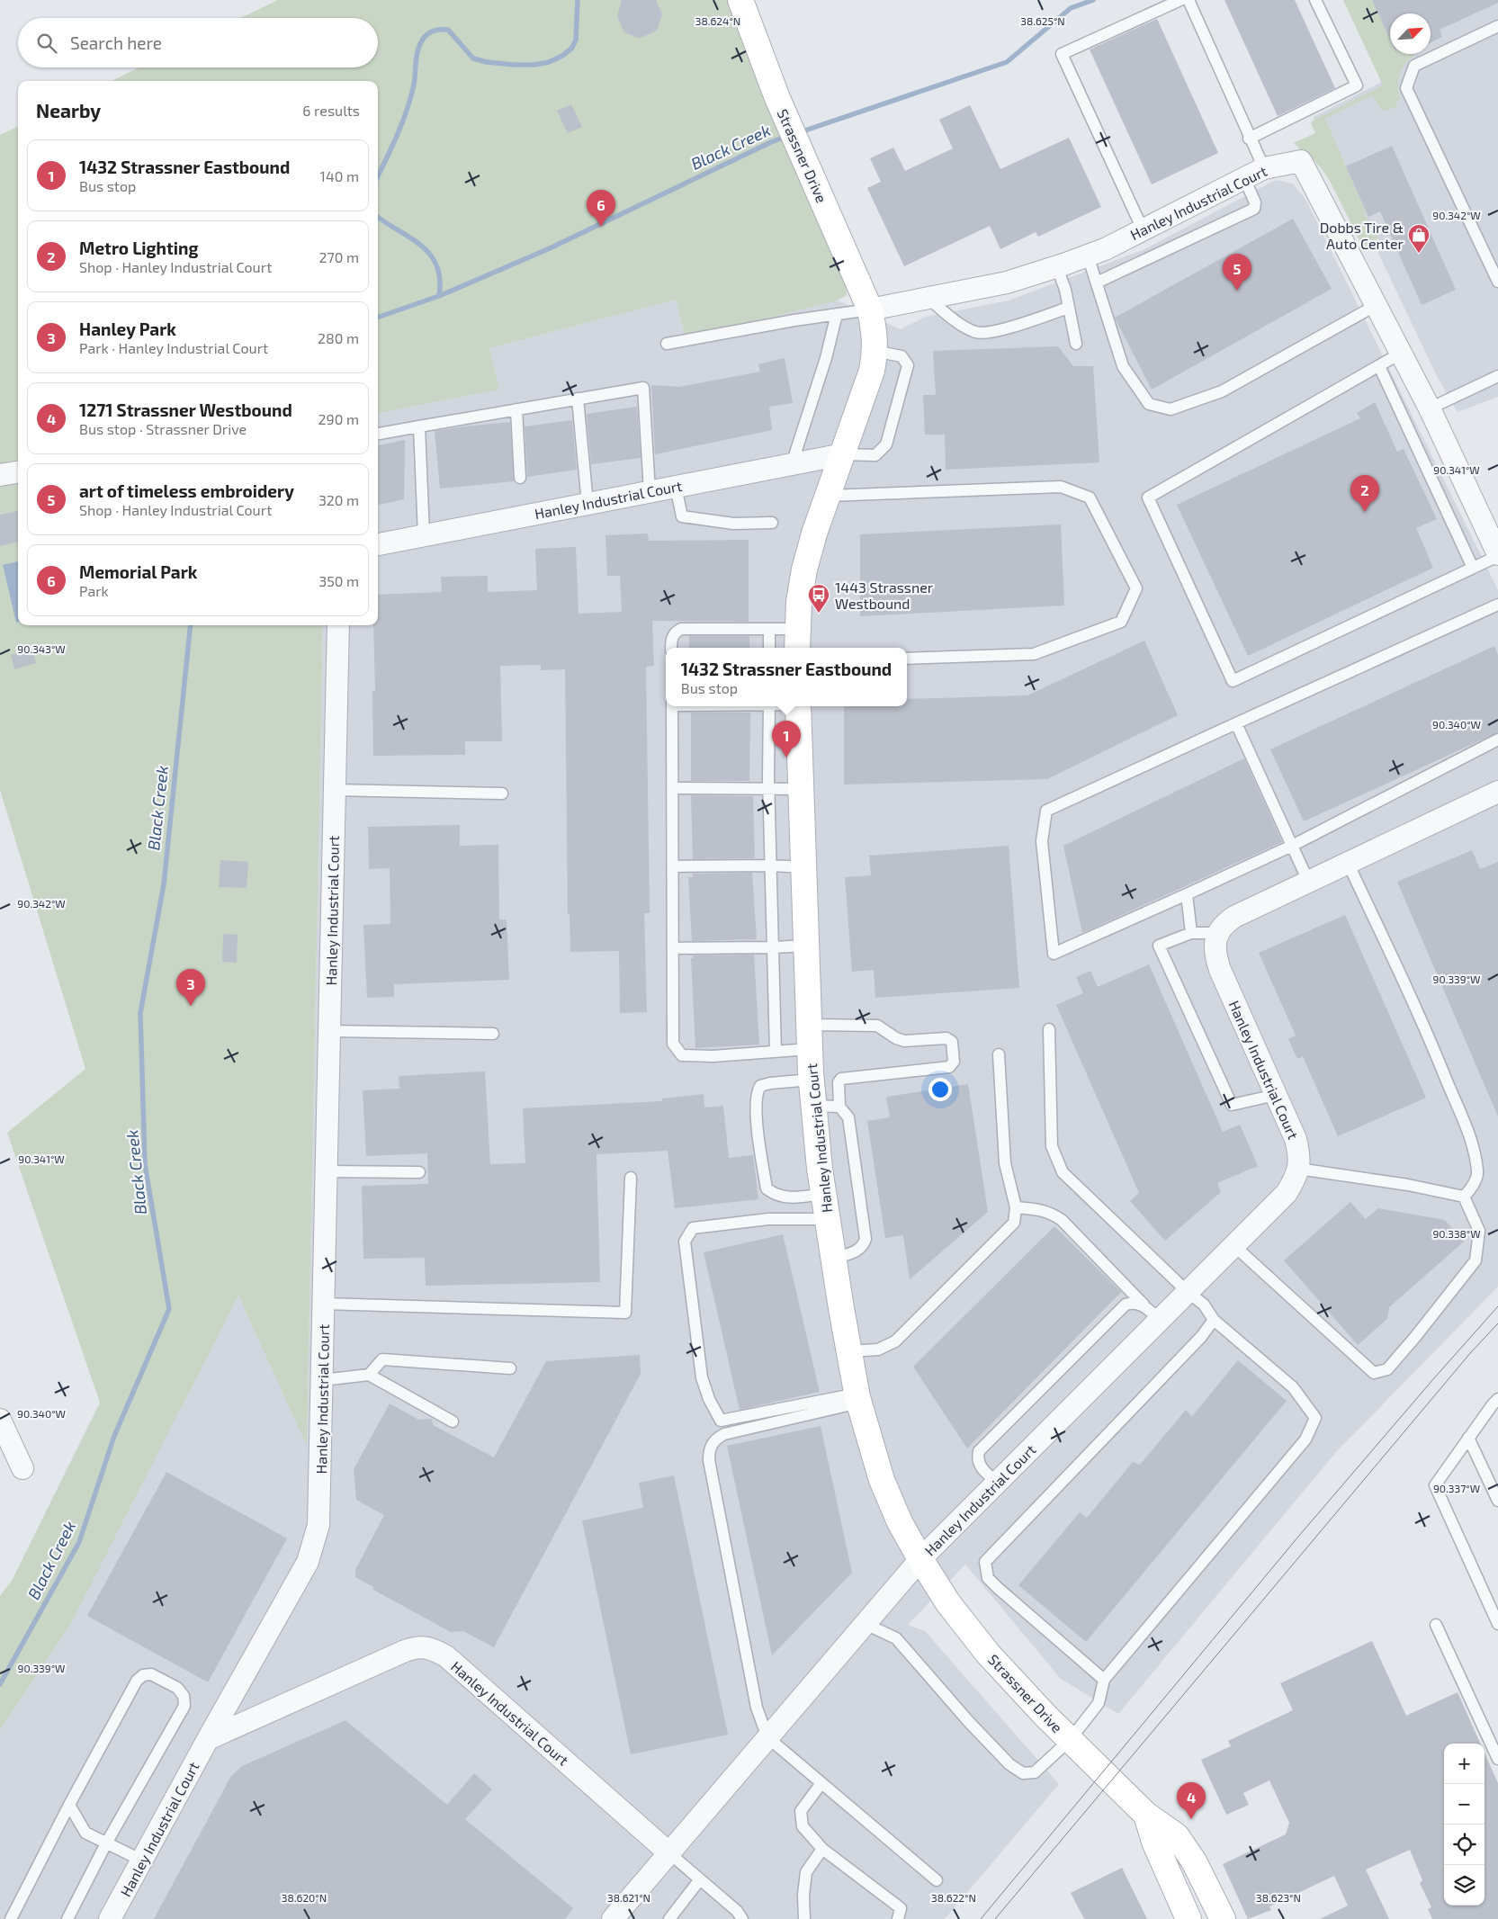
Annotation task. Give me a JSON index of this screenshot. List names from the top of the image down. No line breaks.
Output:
{"streets":{"street":["Strassner Drive","Hanley Industrial Court"]},"crossings":[["Strassner Drive","Hanley Industrial Court"]],"water":["Black Creek"],"places":{"shop":["Dobbs Tire & Auto Center"],"bus stop":["1443 Strassner Westbound"]},"north":"top right","page":{"search":"Search here","heading":["Nearby","6 results"],"list":[{"mark":"1","name":"1432 Strassner Eastbound","note":"Bus stop","value":"140 m"},{"mark":"2","name":"Metro Lighting","note":"Shop · Hanley Industrial Court","value":"270 m"},{"mark":"3","name":"Hanley Park","note":"Park · Hanley Industrial Court","value":"280 m"},{"mark":"4","name":"1271 Strassner Westbound","note":"Bus stop · Strassner Drive","value":"290 m"},{"mark":"5","name":"art of timeless embroidery","note":"Shop · Hanley Industrial Court","value":"320 m"},{"mark":"6","name":"Memorial Park","note":"Park","value":"350 m"}],"pins":["6","5","2","1","3","4"],"popup":["1432 Strassner Eastbound","Bus stop"],"map_buttons":["+","−"]},"coordinates":["38.624°N","38.625°N","90.342°W","90.341°W","90.343°W","90.340°W","90.339°W","90.338°W","90.337°W","38.620°N","38.621°N","38.622°N","38.623°N"]}
